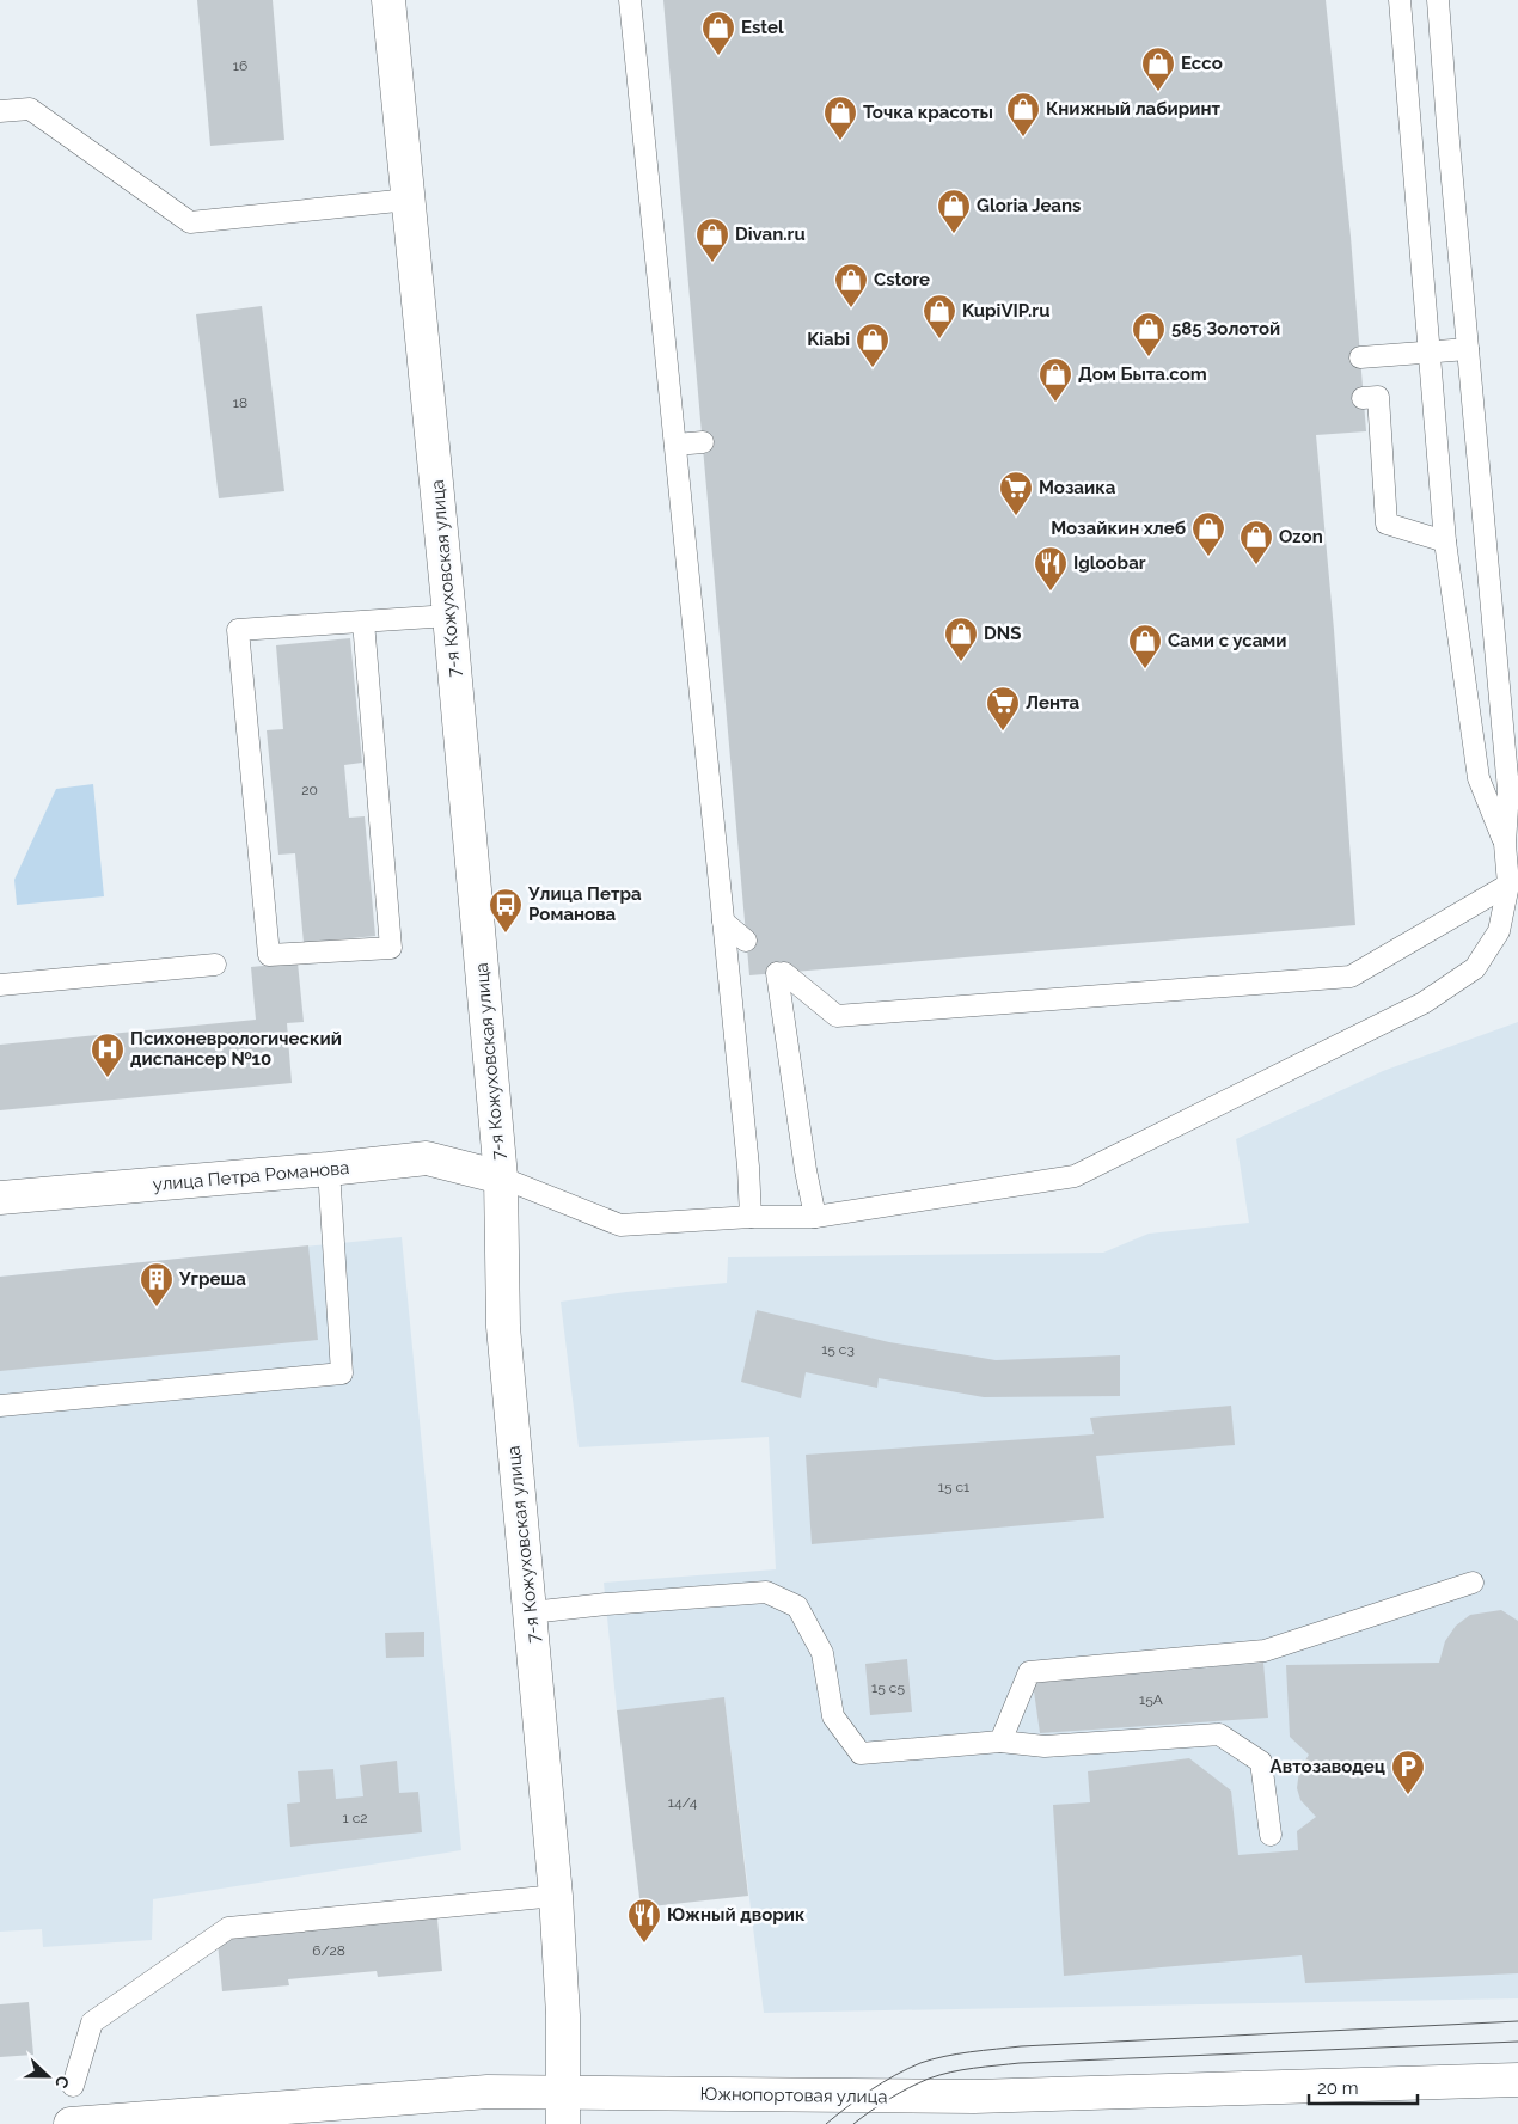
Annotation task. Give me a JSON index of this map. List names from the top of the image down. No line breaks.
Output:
{"streets":{"street":["7-я Кожуховская улица","улица Петра Романова","Южнопортовая улица"]},"crossings":[["7-я Кожуховская улица","улица Петра Романова"],["7-я Кожуховская улица","Южнопортовая улица"]],"places":{"shop":["Estel","Ecco","Книжный лабиринт","Точка красоты","Gloria Jeans","Divan.ru","Cstore","KupiVIP.ru","585 Золотой","Kiabi","Дом Быта.com","Мозайкин хлеб","Ozon","DNS","Сами с усами"],"supermarket":["Мозаика","Лента"],"restaurant":["Igloobar","Южный дворик"],"bus stop":["Улица Петра Романова"],"hospital":["Психоневрологический диспансер №10"],"building":["Угреша"],"parking":["Автозаводец"]},"house_numbers":["16","18","20","15 с3","15 с1","15 с5","15А","14/4","1 с2","6/28"],"scale_bar":"20 m","north":"right"}
